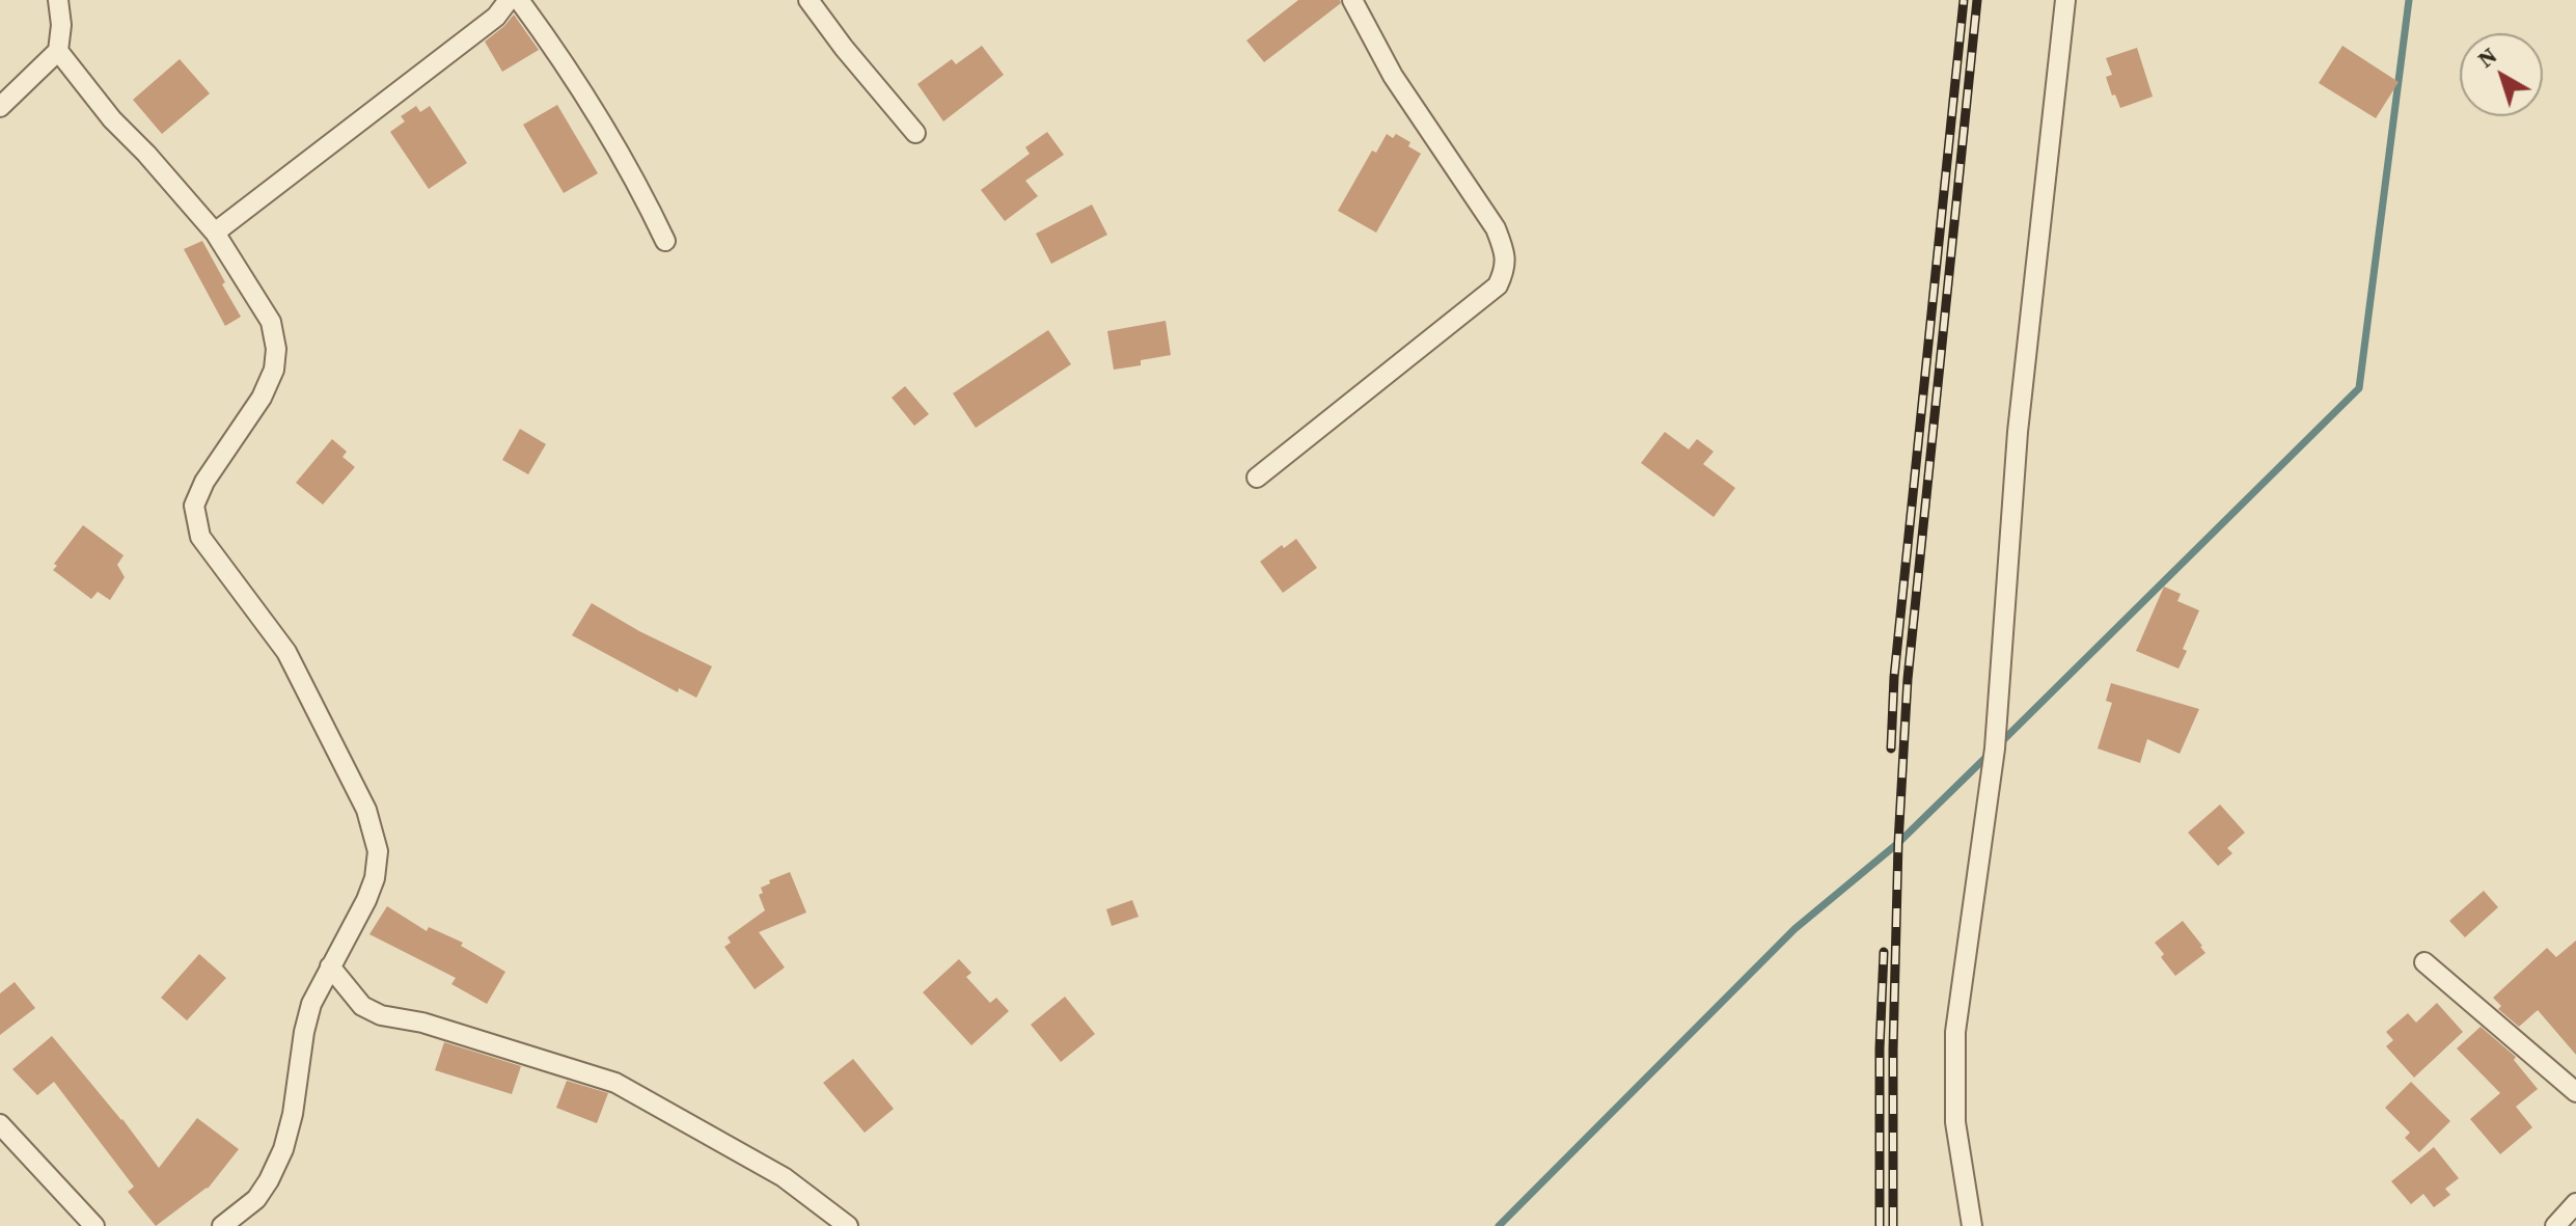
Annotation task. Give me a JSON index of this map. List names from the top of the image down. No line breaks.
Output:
{"north":"top left"}
